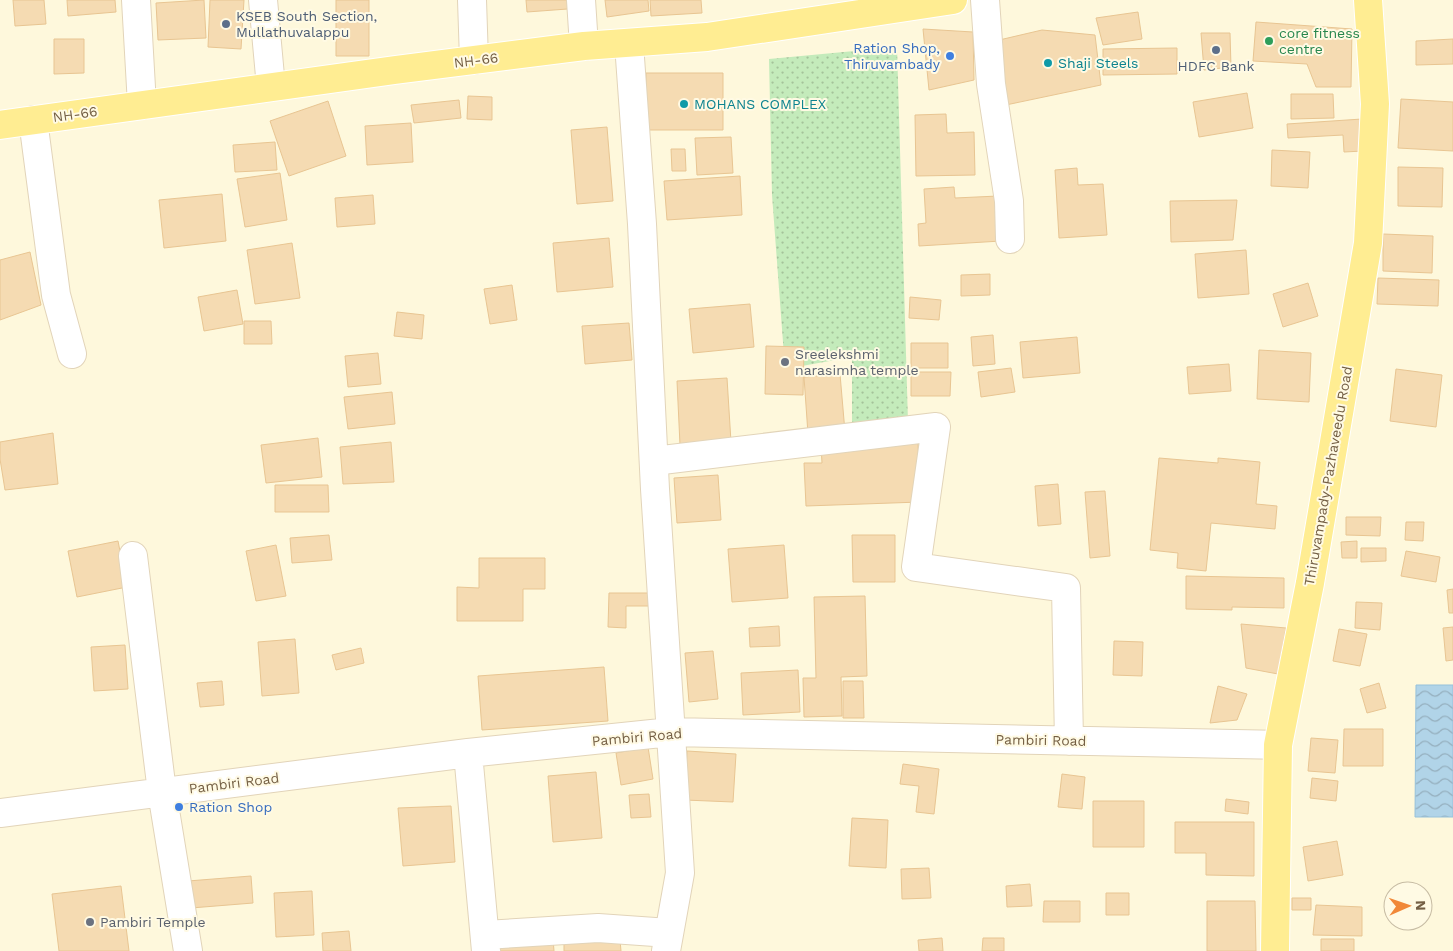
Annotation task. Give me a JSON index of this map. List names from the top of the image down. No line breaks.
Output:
{"streets":{"main road":["NH-66","Thiruvampady-Pazhaveedu Road"],"street":["Pambiri Road"]},"crossings":[["Thiruvampady-Pazhaveedu Road","Pambiri Road"]],"places":["KSEB South Section, Mullathuvalappu","core fitness centre","HDFC Bank","Ration Shop, Thiruvambady","Shaji Steels","MOHANS COMPLEX","Sreelekshmi narasimha temple","Ration Shop","Pambiri Temple"],"north":"right"}
